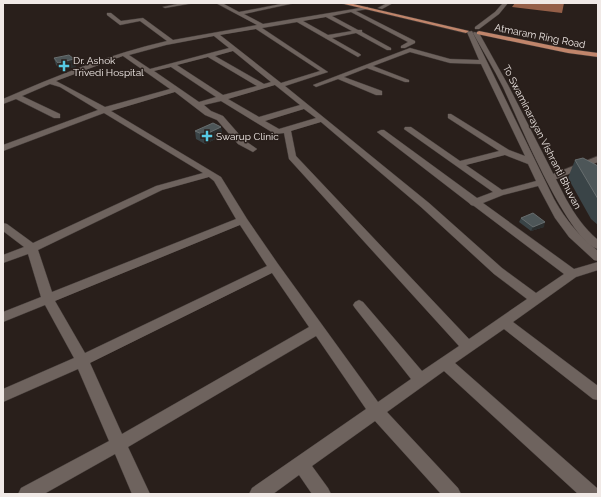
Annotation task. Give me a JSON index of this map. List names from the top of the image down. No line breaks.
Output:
{"streets":{"main road":["Atmaram Ring Road"],"street":["To Swaminarayan Vishranti Bhuvan"]},"crossings":[["Atmaram Ring Road","To Swaminarayan Vishranti Bhuvan"]],"places":{"health":["Dr. Ashok Trivedi Hospital","Swarup Clinic"]}}
